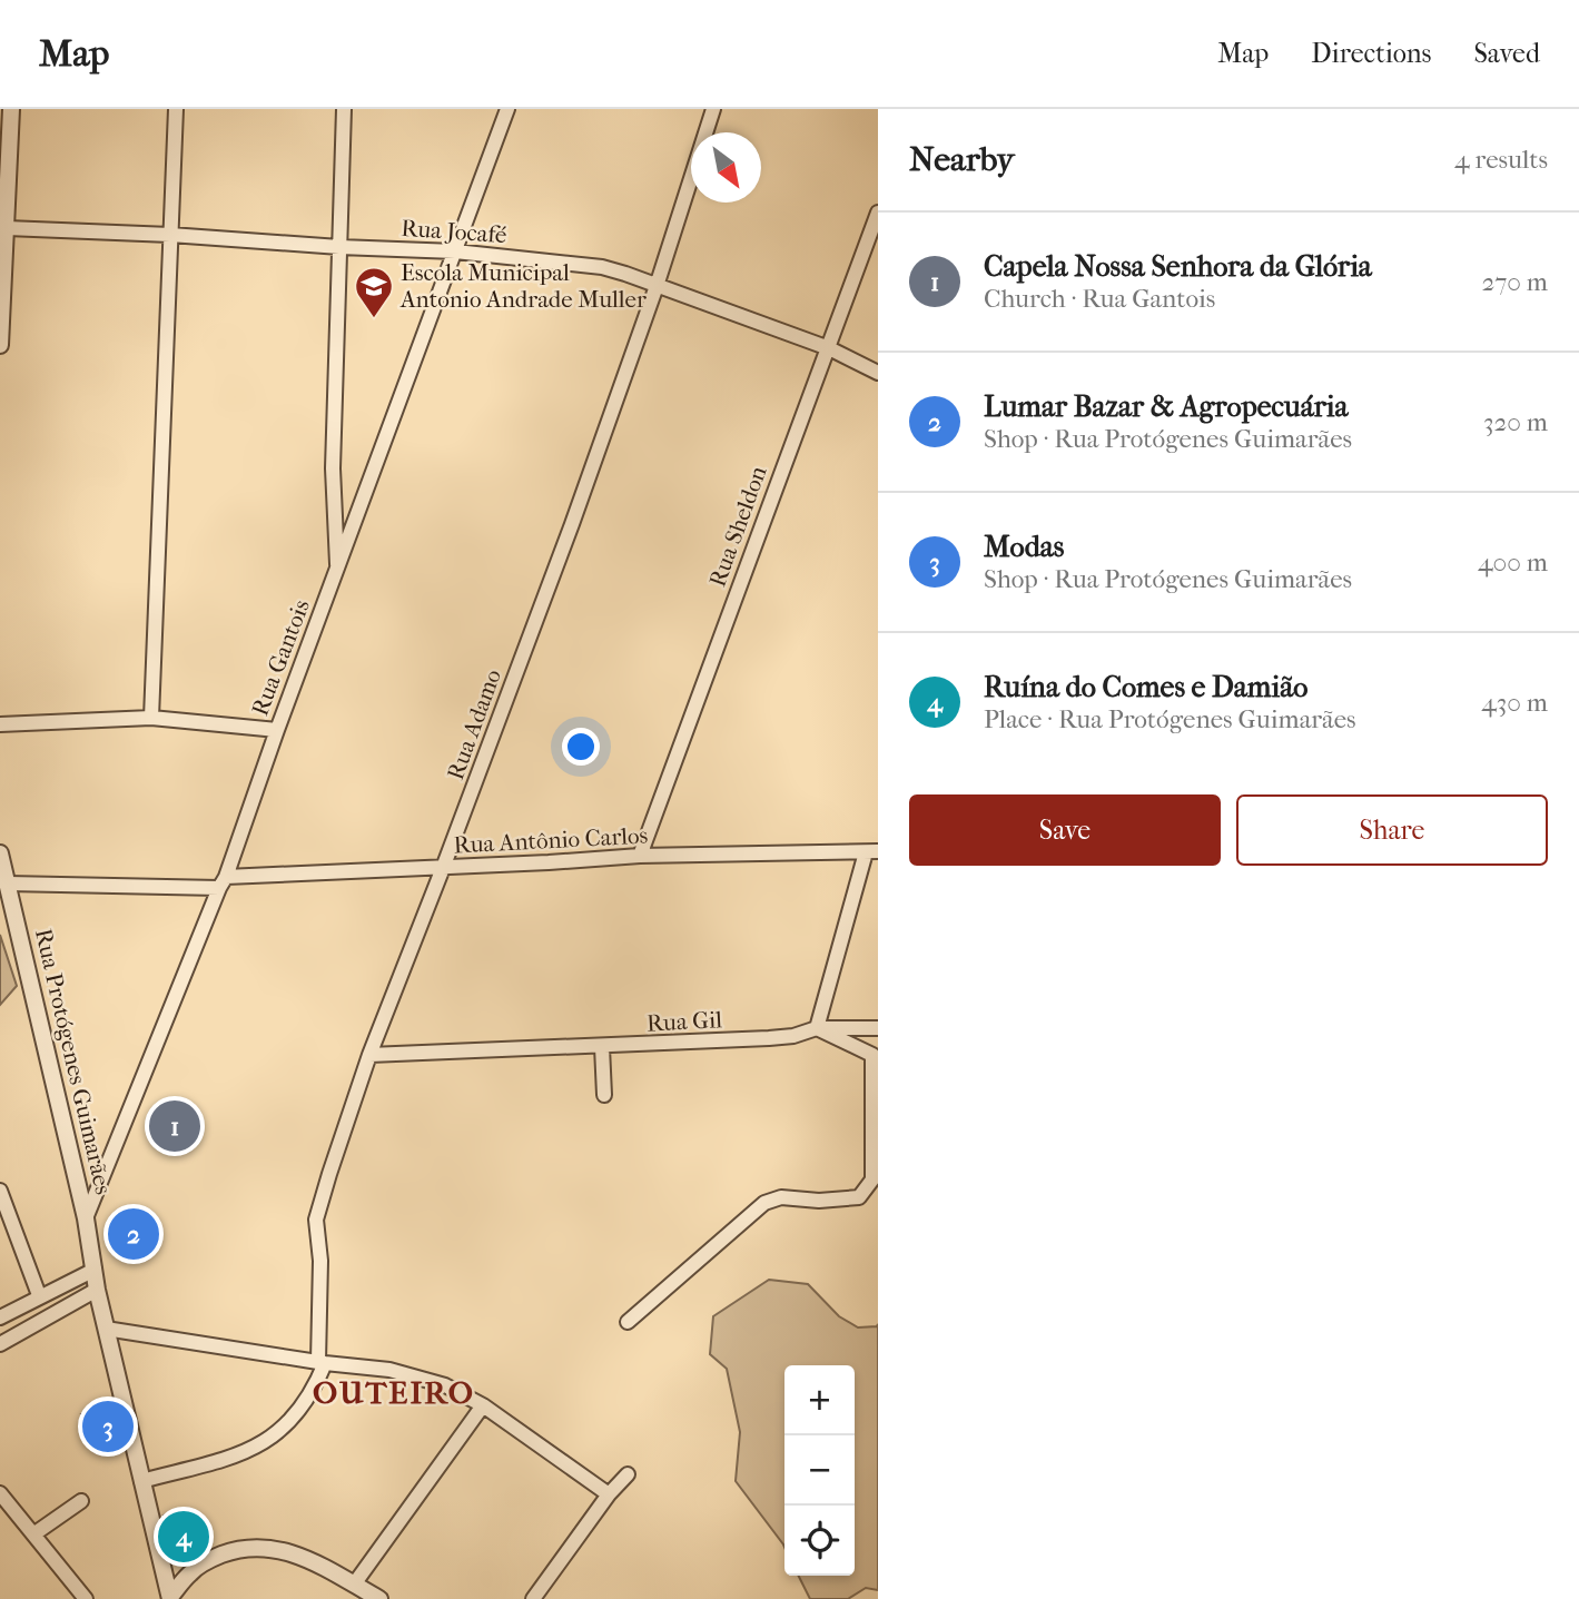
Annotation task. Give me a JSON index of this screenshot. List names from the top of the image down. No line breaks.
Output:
{"streets":{"street":["Rua Jocafé","Rua Sheldon","Rua Gantois","Rua Adamo","Rua Antônio Carlos","Rua Gil","Rua Protógenes Guimarães"]},"crossings":[["Rua Jocafé","Rua Sheldon"],["Rua Jocafé","Rua Gantois"],["Rua Jocafé","Rua Adamo"],["Rua Sheldon","Rua Antônio Carlos"],["Rua Gantois","Rua Antônio Carlos"],["Rua Gantois","Rua Protógenes Guimarães"],["Rua Adamo","Rua Antônio Carlos"],["Rua Adamo","Rua Gil"],["Rua Antônio Carlos","Rua Protógenes Guimarães"]],"districts":["OUTEIRO"],"places":{"school or university":["Escola Municipal Antonio Andrade Muller"]},"north":"bottom right","page":{"header":"Map","nav":["Map","Directions","Saved"],"heading":["Nearby","4 results"],"list":[{"mark":"1","name":"Capela Nossa Senhora da Glória","note":"Church · Rua Gantois","value":"270 m"},{"mark":"2","name":"Lumar Bazar & Agropecuária","note":"Shop · Rua Protógenes Guimarães","value":"320 m"},{"mark":"3","name":"Modas","note":"Shop · Rua Protógenes Guimarães","value":"400 m"},{"mark":"4","name":"Ruína do Comes e Damião","note":"Place · Rua Protógenes Guimarães","value":"430 m"}],"buttons":["Save","Share"],"pins":["1","2","3","4"],"map_buttons":["+","−"]}}
